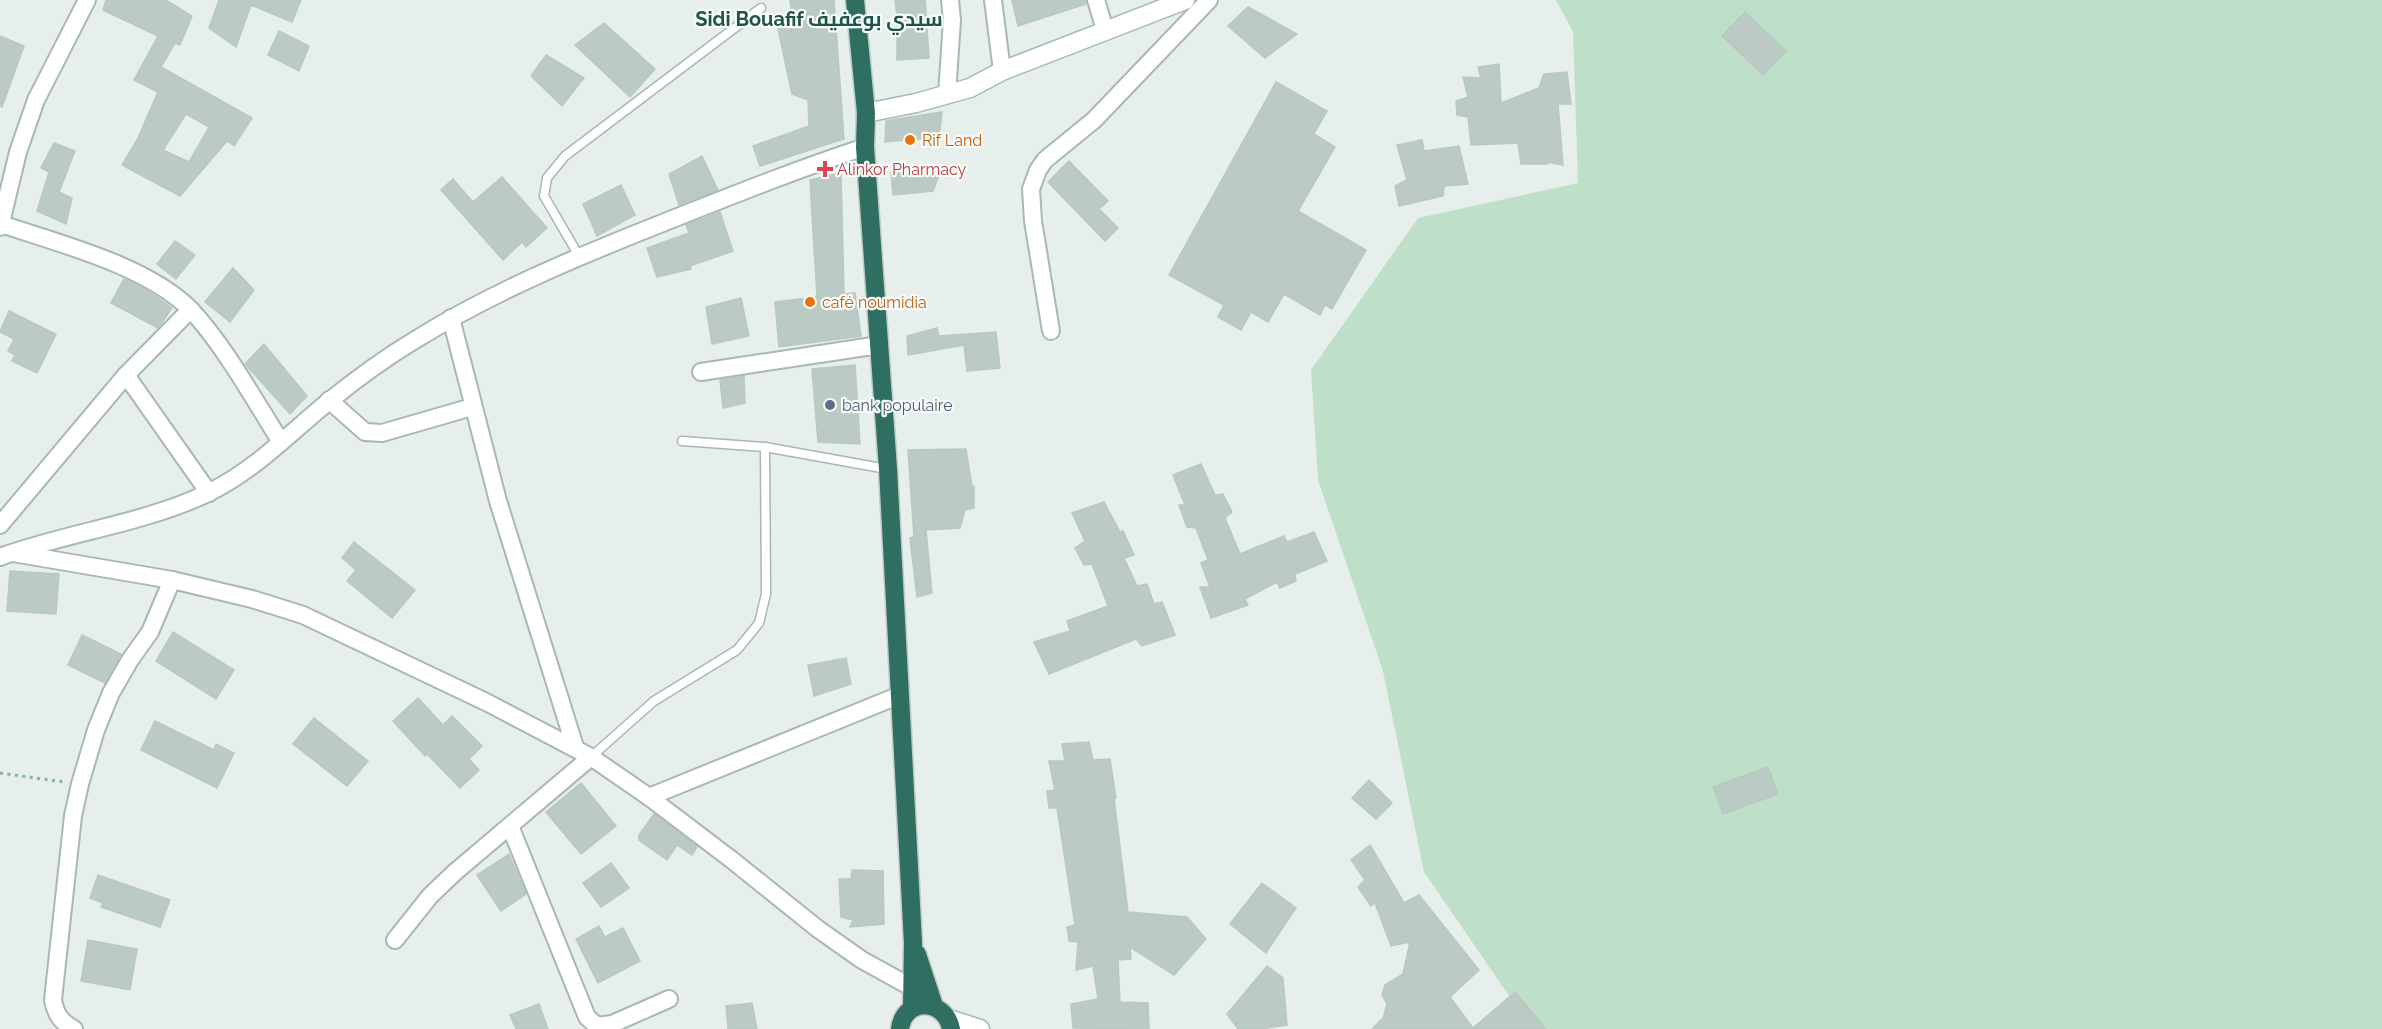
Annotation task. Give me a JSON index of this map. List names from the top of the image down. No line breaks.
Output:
{"districts":["Sidi Bouafif سيدي بوعفيف"],"places":{"other":["Rif Land","café noumidia","bank populaire"],"health":["Alinkor Pharmacy"]}}
